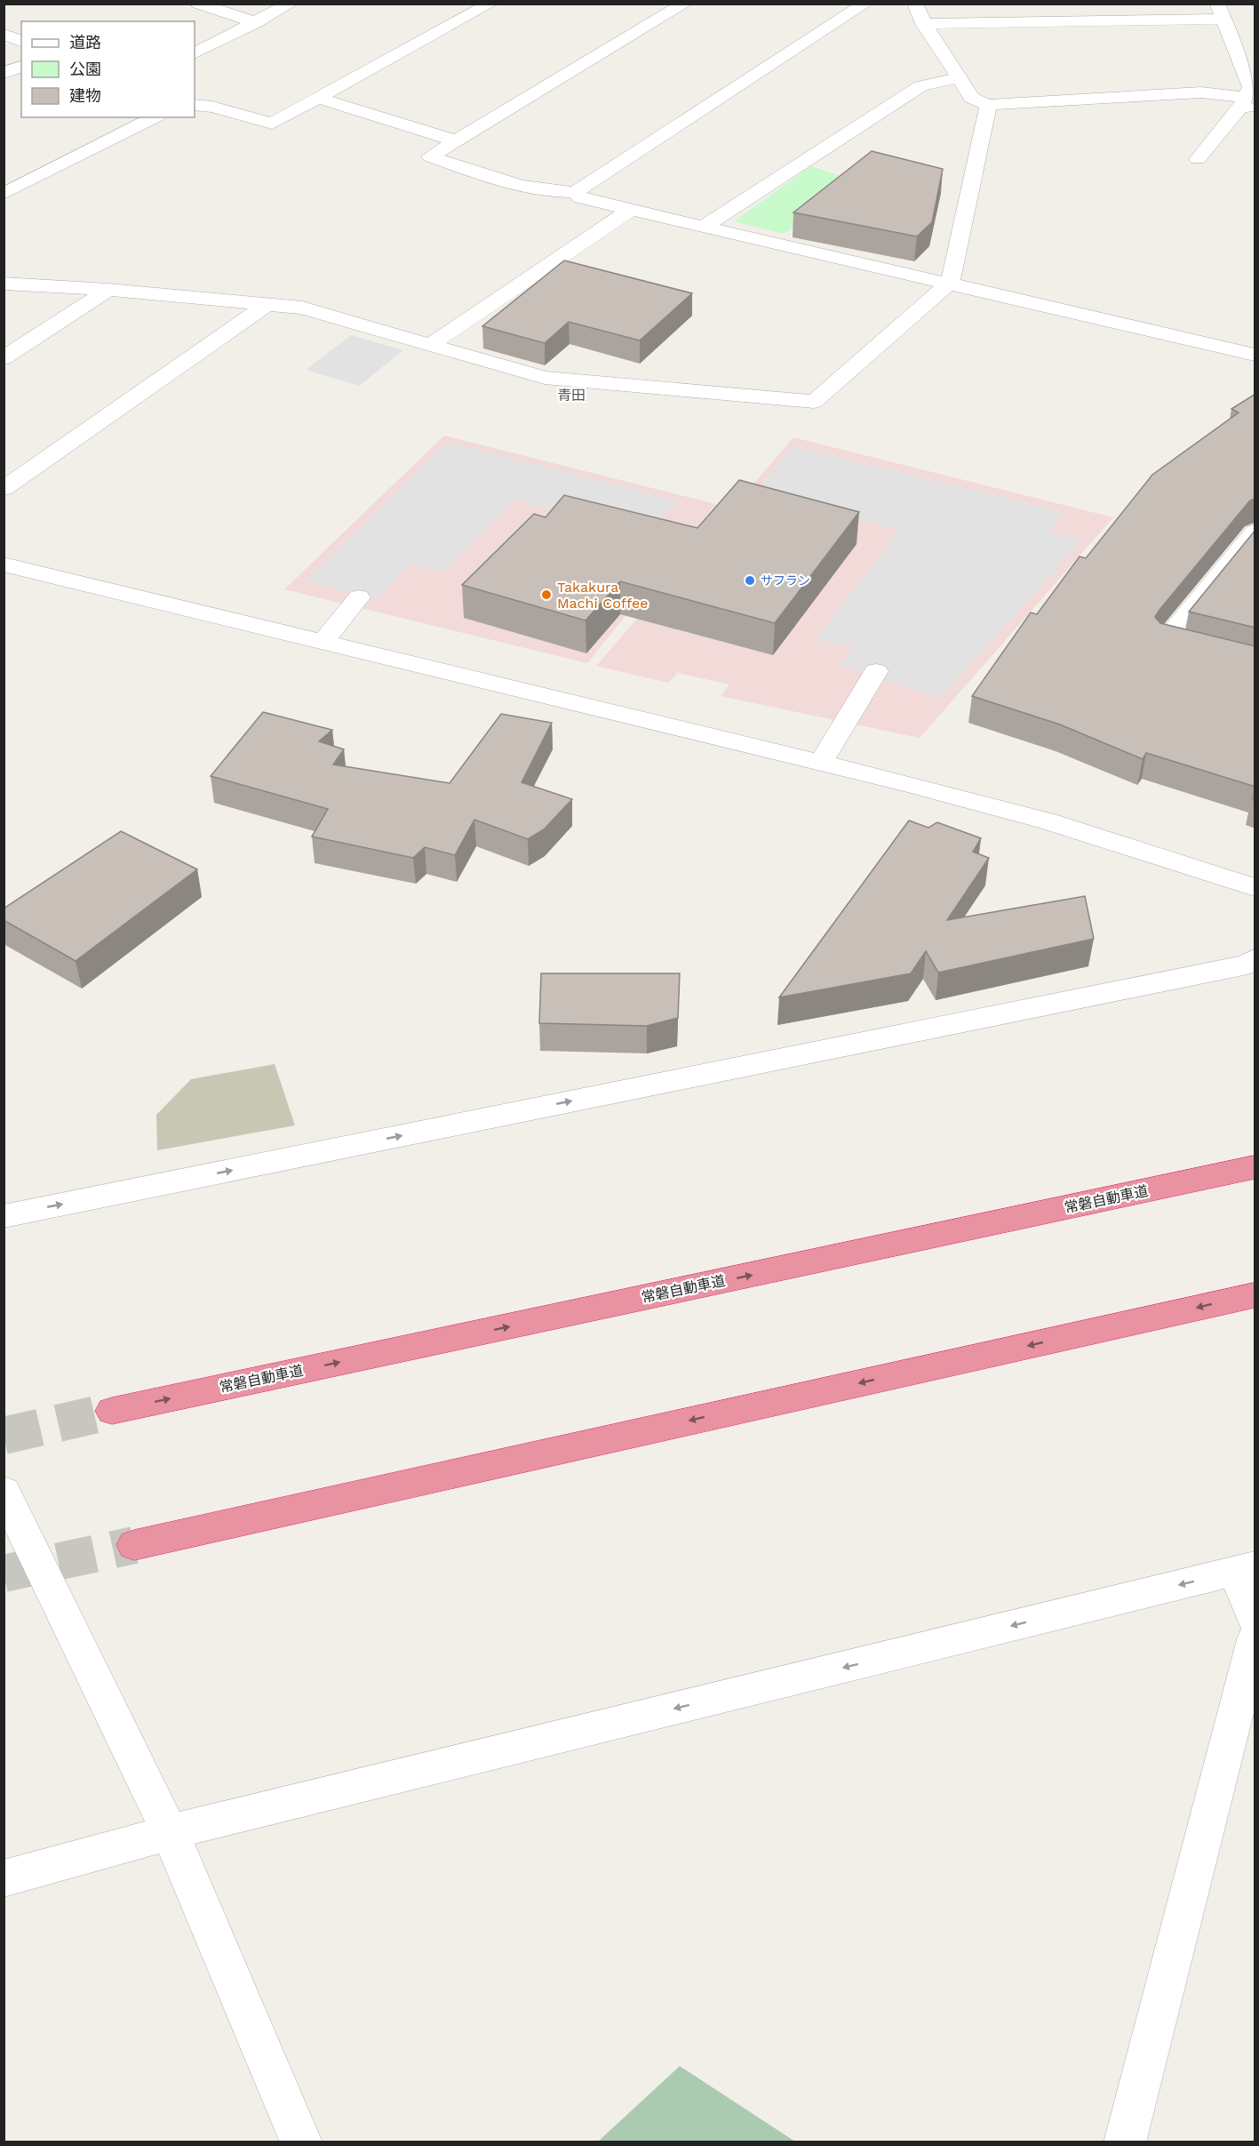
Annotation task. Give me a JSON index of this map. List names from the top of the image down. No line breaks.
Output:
{"streets":{"highway":["常磐自動車道"]},"districts":["青田"],"places":["サフラン","Takakura Machi Coffee"],"legend":["道路","公園","建物"]}
